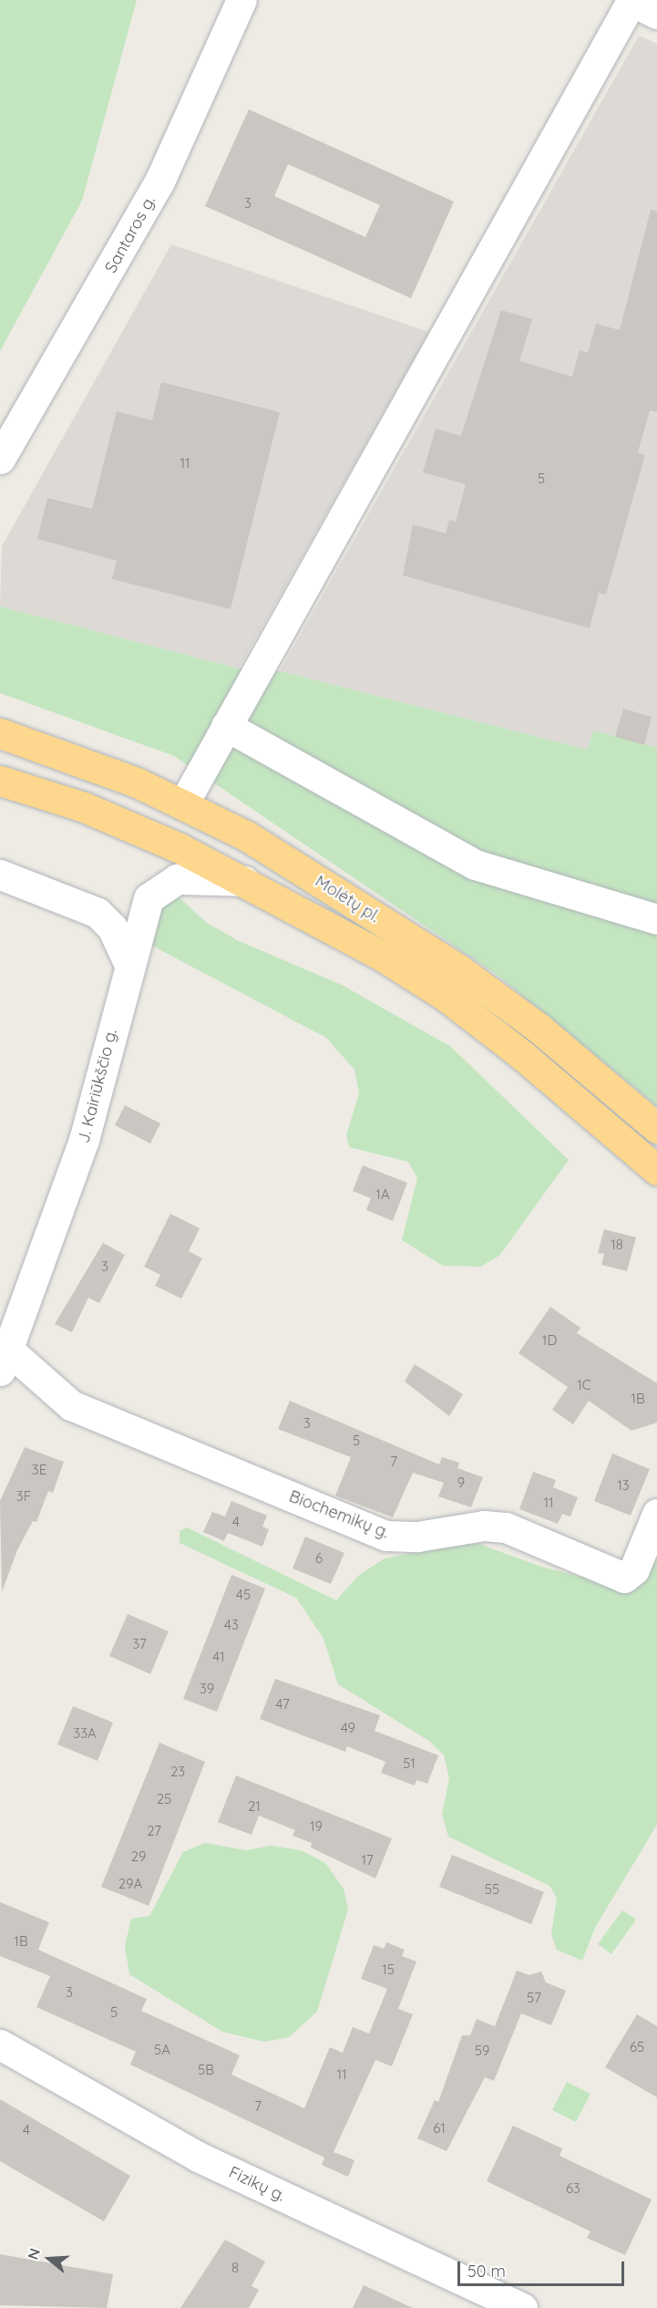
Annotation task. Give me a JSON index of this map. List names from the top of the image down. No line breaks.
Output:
{"streets":{"highway":["Molėtų pl."],"street":["Santaros g.","J. Kairiūkščio g.","Biochemikų g.","Fizikų g."]},"crossings":[["Molėtų pl.","J. Kairiūkščio g."],["J. Kairiūkščio g.","Biochemikų g."]],"house_numbers":["3","11","5","1A","18","3","1D","1C","1B","3","5","7","3E","9","13","3F","11","4","6","45","43","37","41","39","47","49","33A","51","23","25","21","19","27","29","17","29A","55","1B","15","3","57","5","65","5A","59","5B","11","7","61","4","63","8"],"scale_bar":"50 m","north":"left"}
